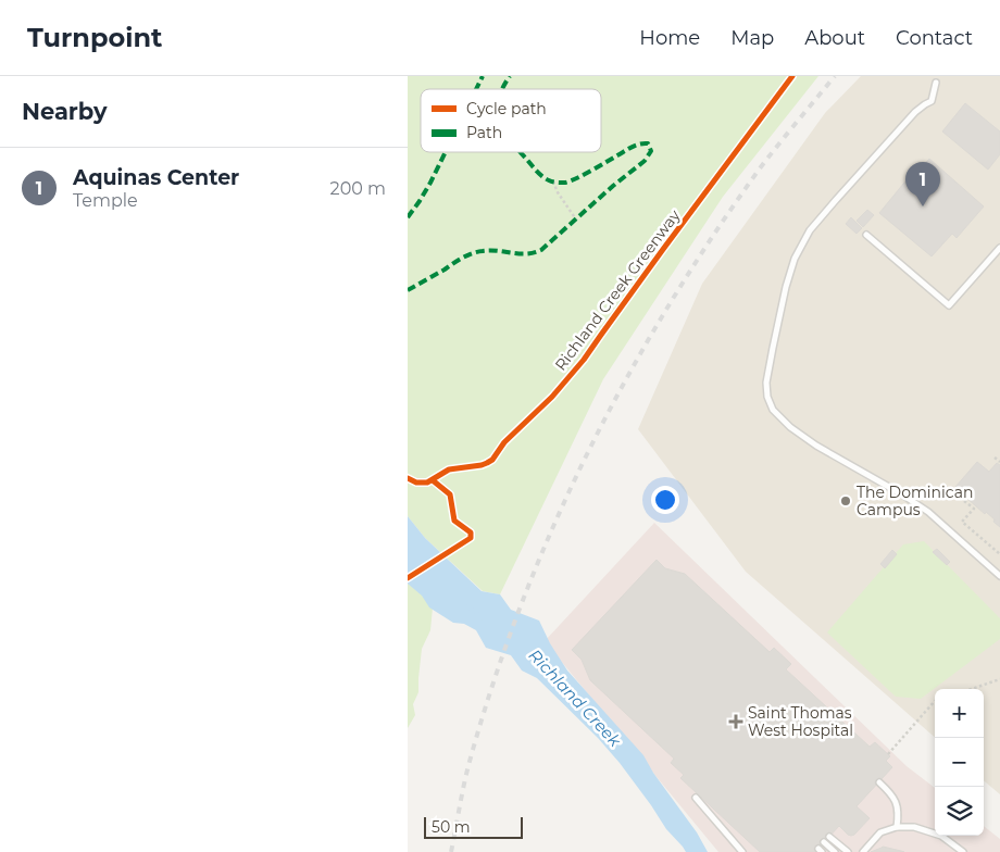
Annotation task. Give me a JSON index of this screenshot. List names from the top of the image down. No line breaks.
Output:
{"streets":{"cycle path":["Richland Creek Greenway"]},"water":["Richland Creek"],"places":{"other":["The Dominican Campus"],"health":["Saint Thomas West Hospital"]},"legend":["Cycle path","Path"],"scale_bar":"50 m","page":{"header":"Turnpoint","nav":["Home","Map","About","Contact"],"heading":"Nearby","list":[{"mark":"1","name":"Aquinas Center","note":"Temple","value":"200 m"}],"pins":"1","map_buttons":["+","−"],"scale":"50 m"}}
